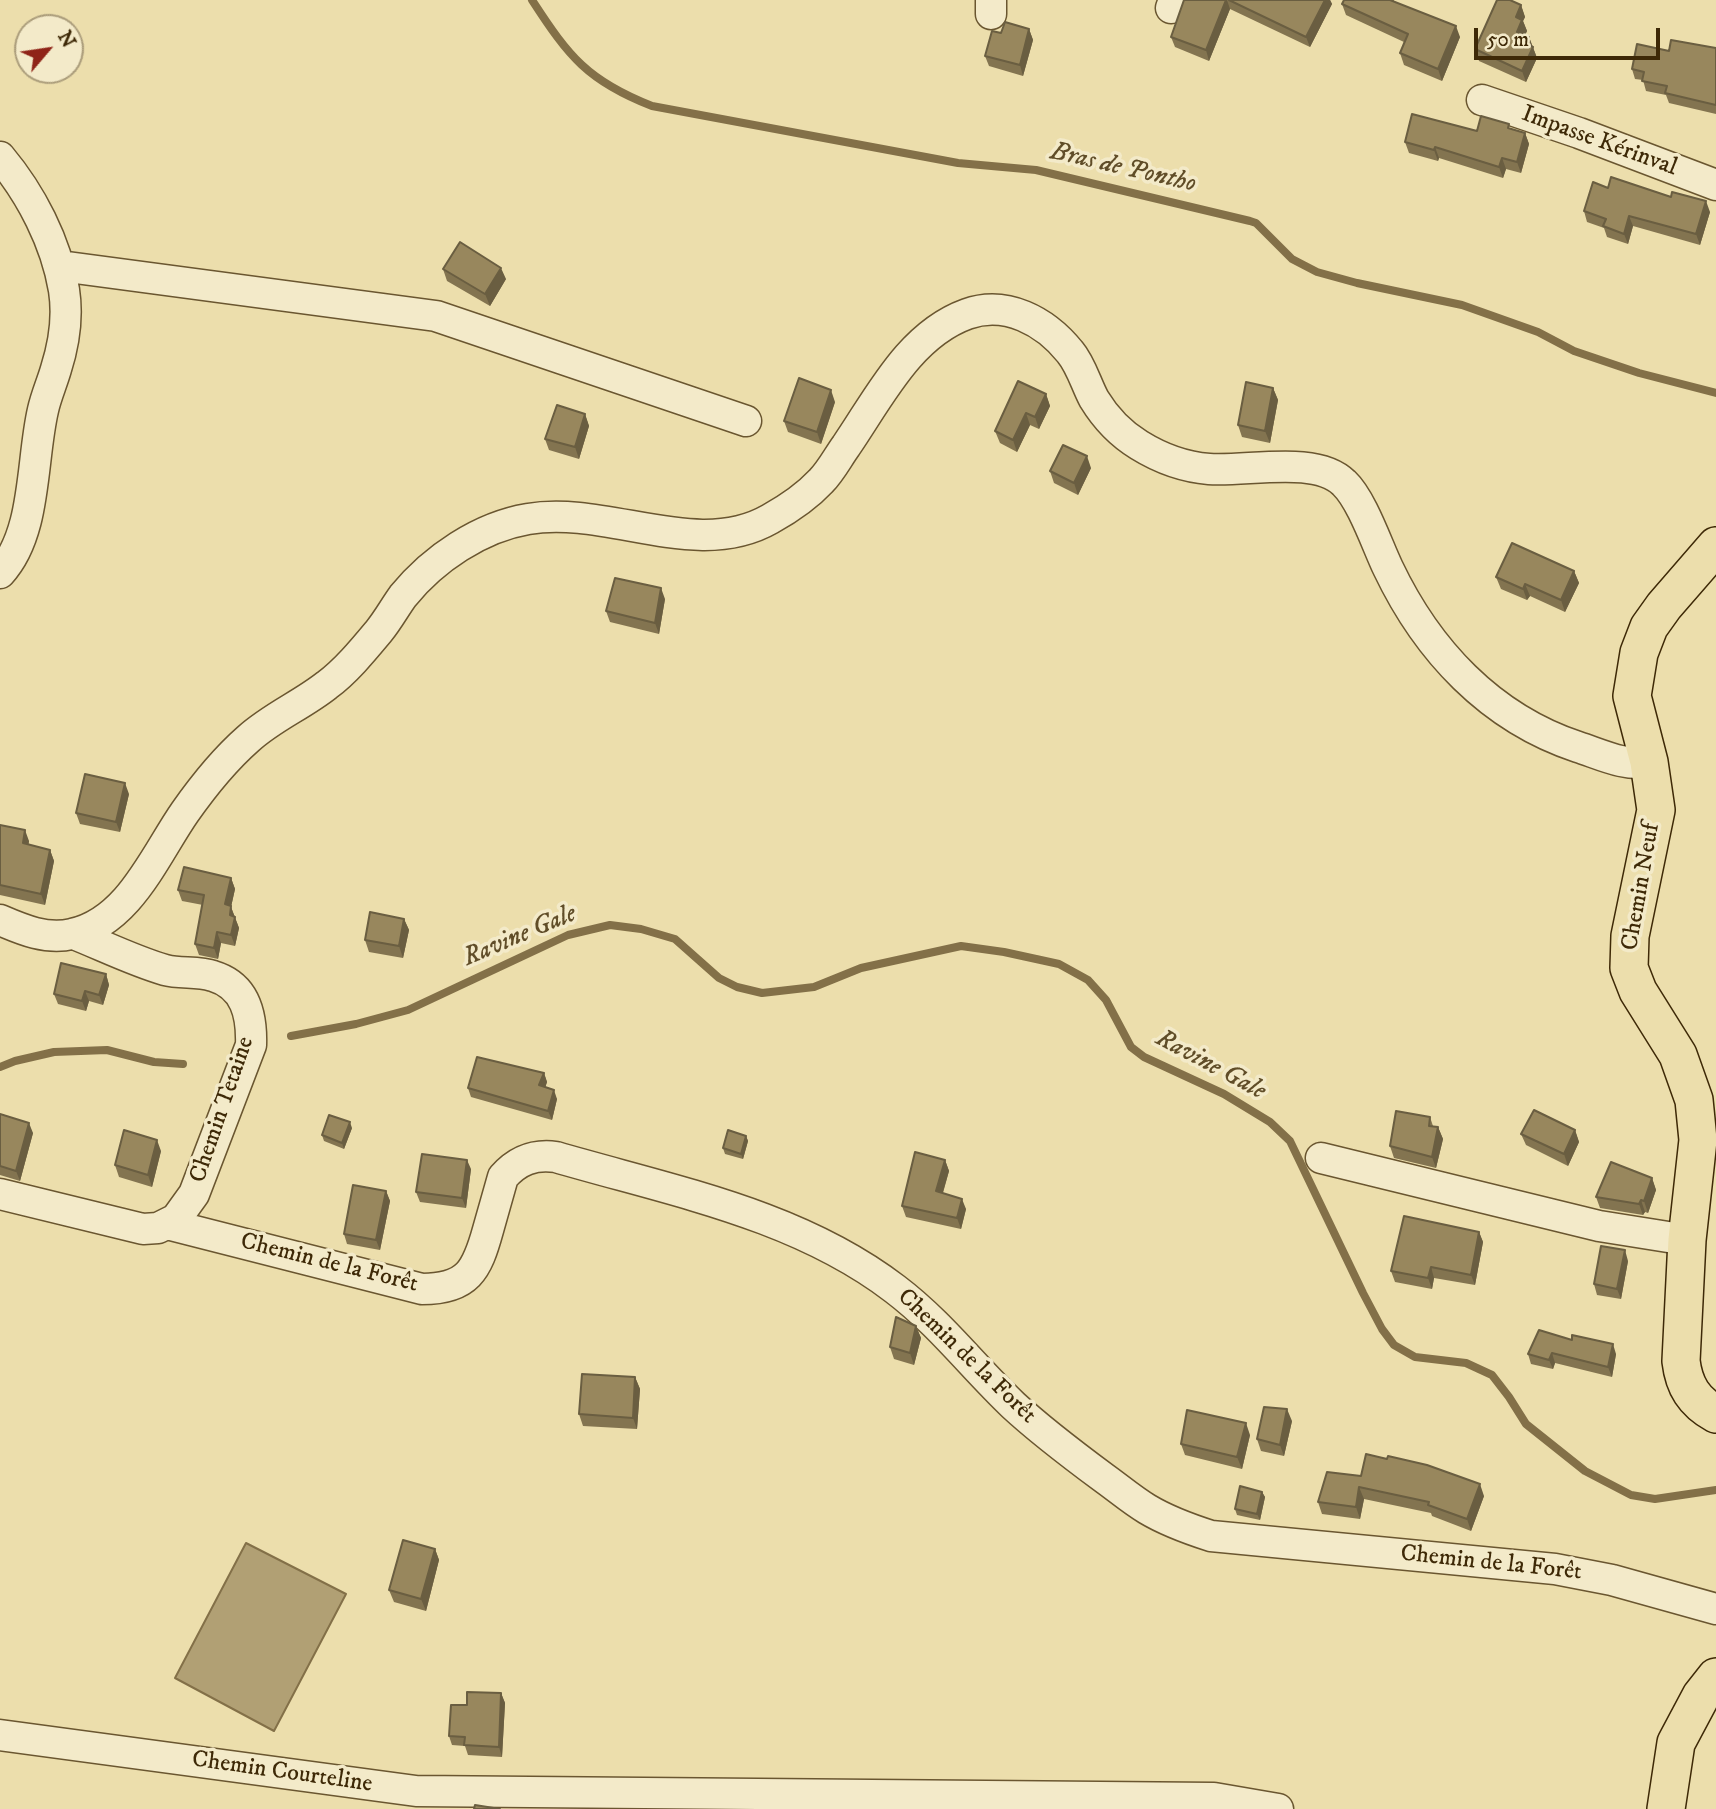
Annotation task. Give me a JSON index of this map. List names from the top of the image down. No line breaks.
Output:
{"streets":{"main road":["Chemin Neuf"],"street":["Impasse Kérinval","Chemin Tetaine","Chemin de la Forêt","Chemin Courteline"]},"crossings":[["Chemin Tetaine","Chemin de la Forêt"]],"water":["Bras de Pontho","Ravine Gale"],"scale_bar":"50 m","north":"top right"}
